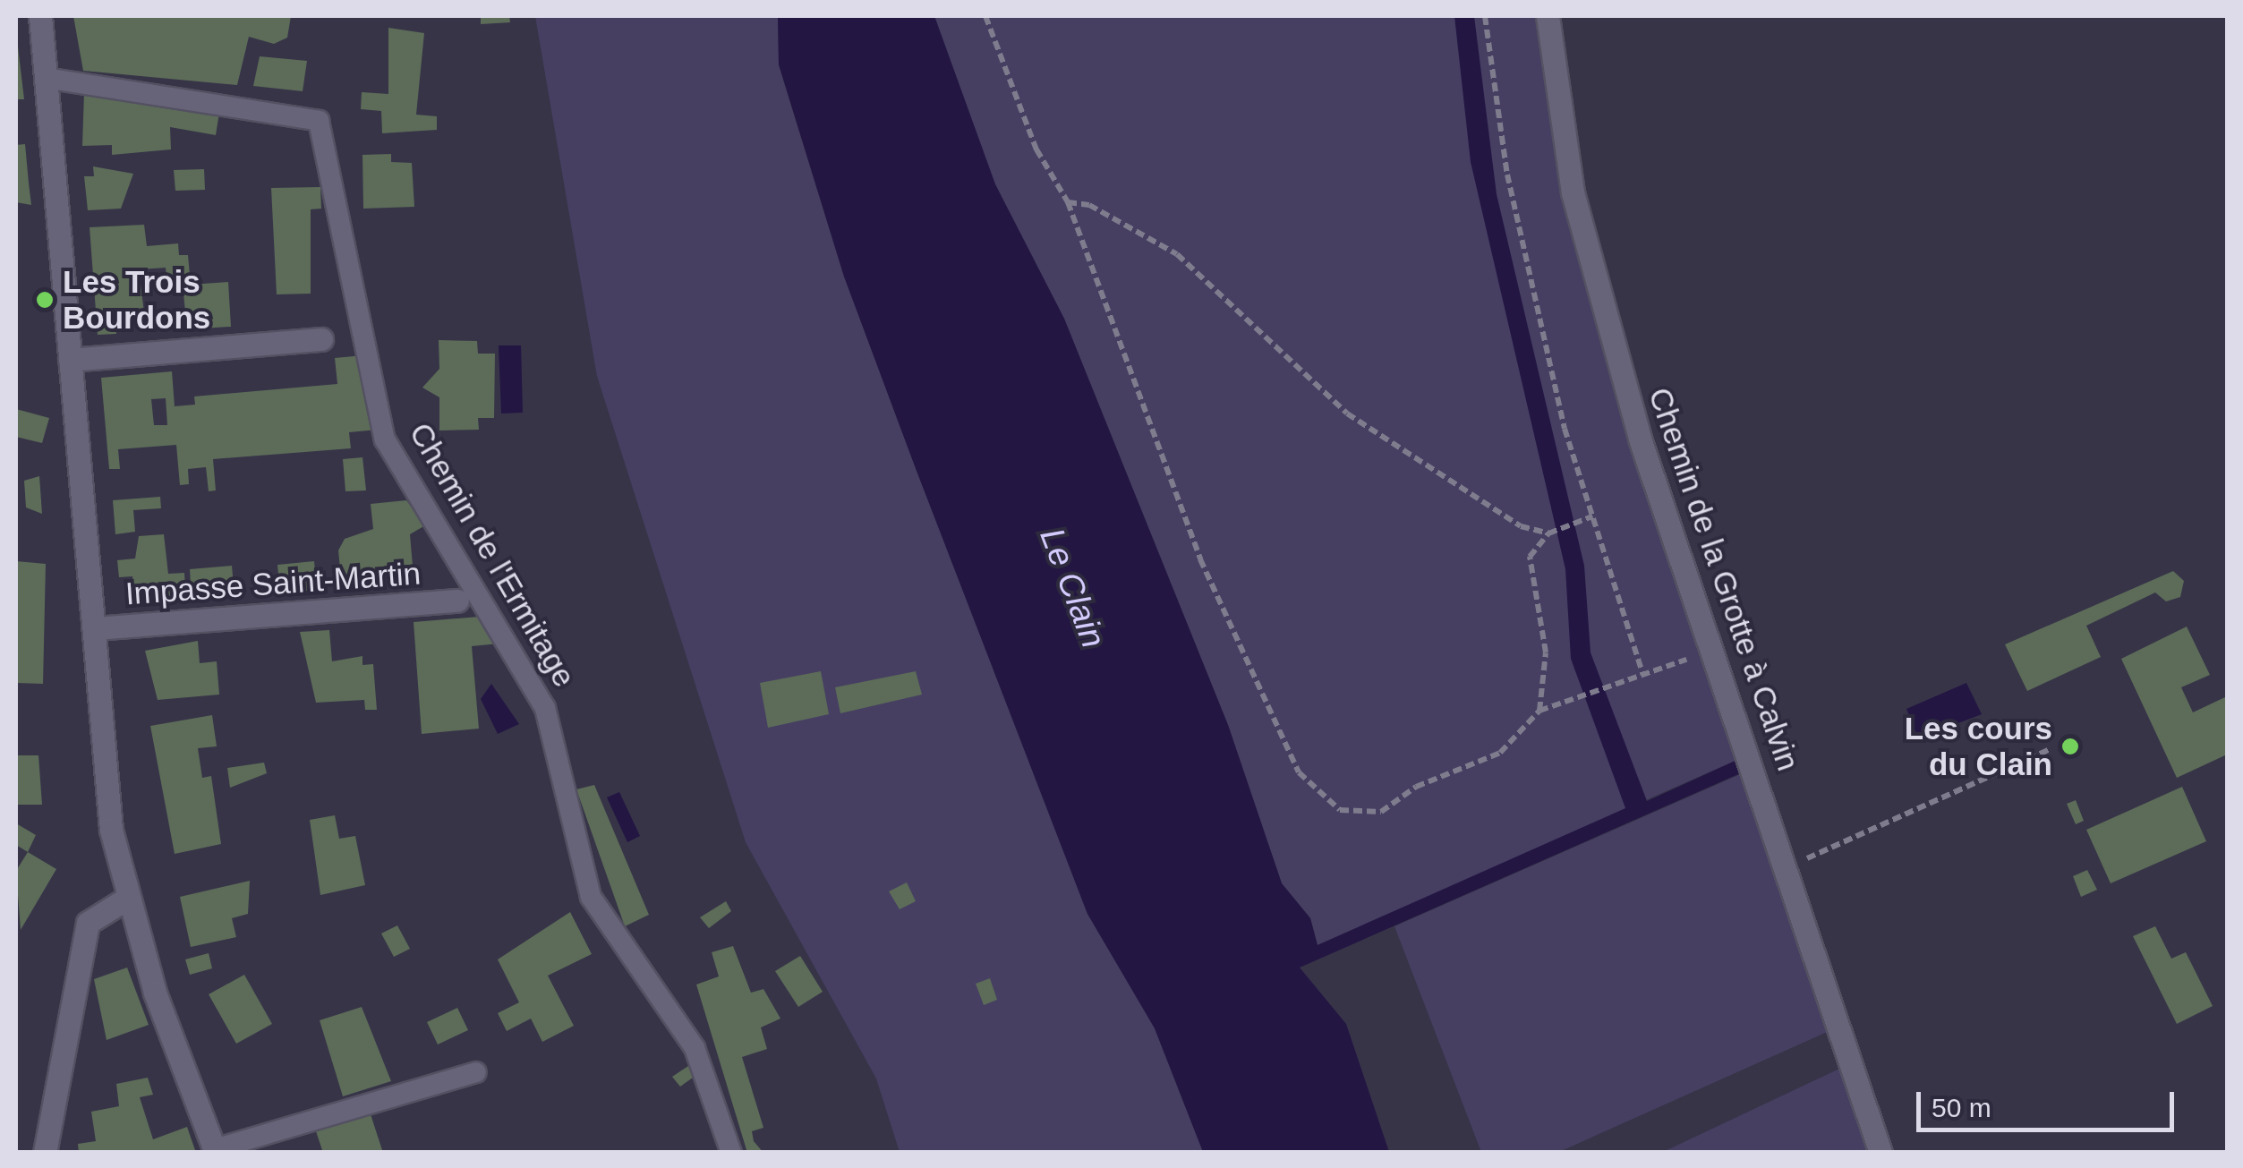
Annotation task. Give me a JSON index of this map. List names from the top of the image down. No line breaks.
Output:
{"streets":{"street":["Chemin de la Grotte à Calvin","Impasse Saint-Martin"],"lane":["Chemin de l'Ermitage"]},"water":["Le Clain"],"places":["Les Trois Bourdons","Les cours du Clain"],"scale_bar":"50 m"}
